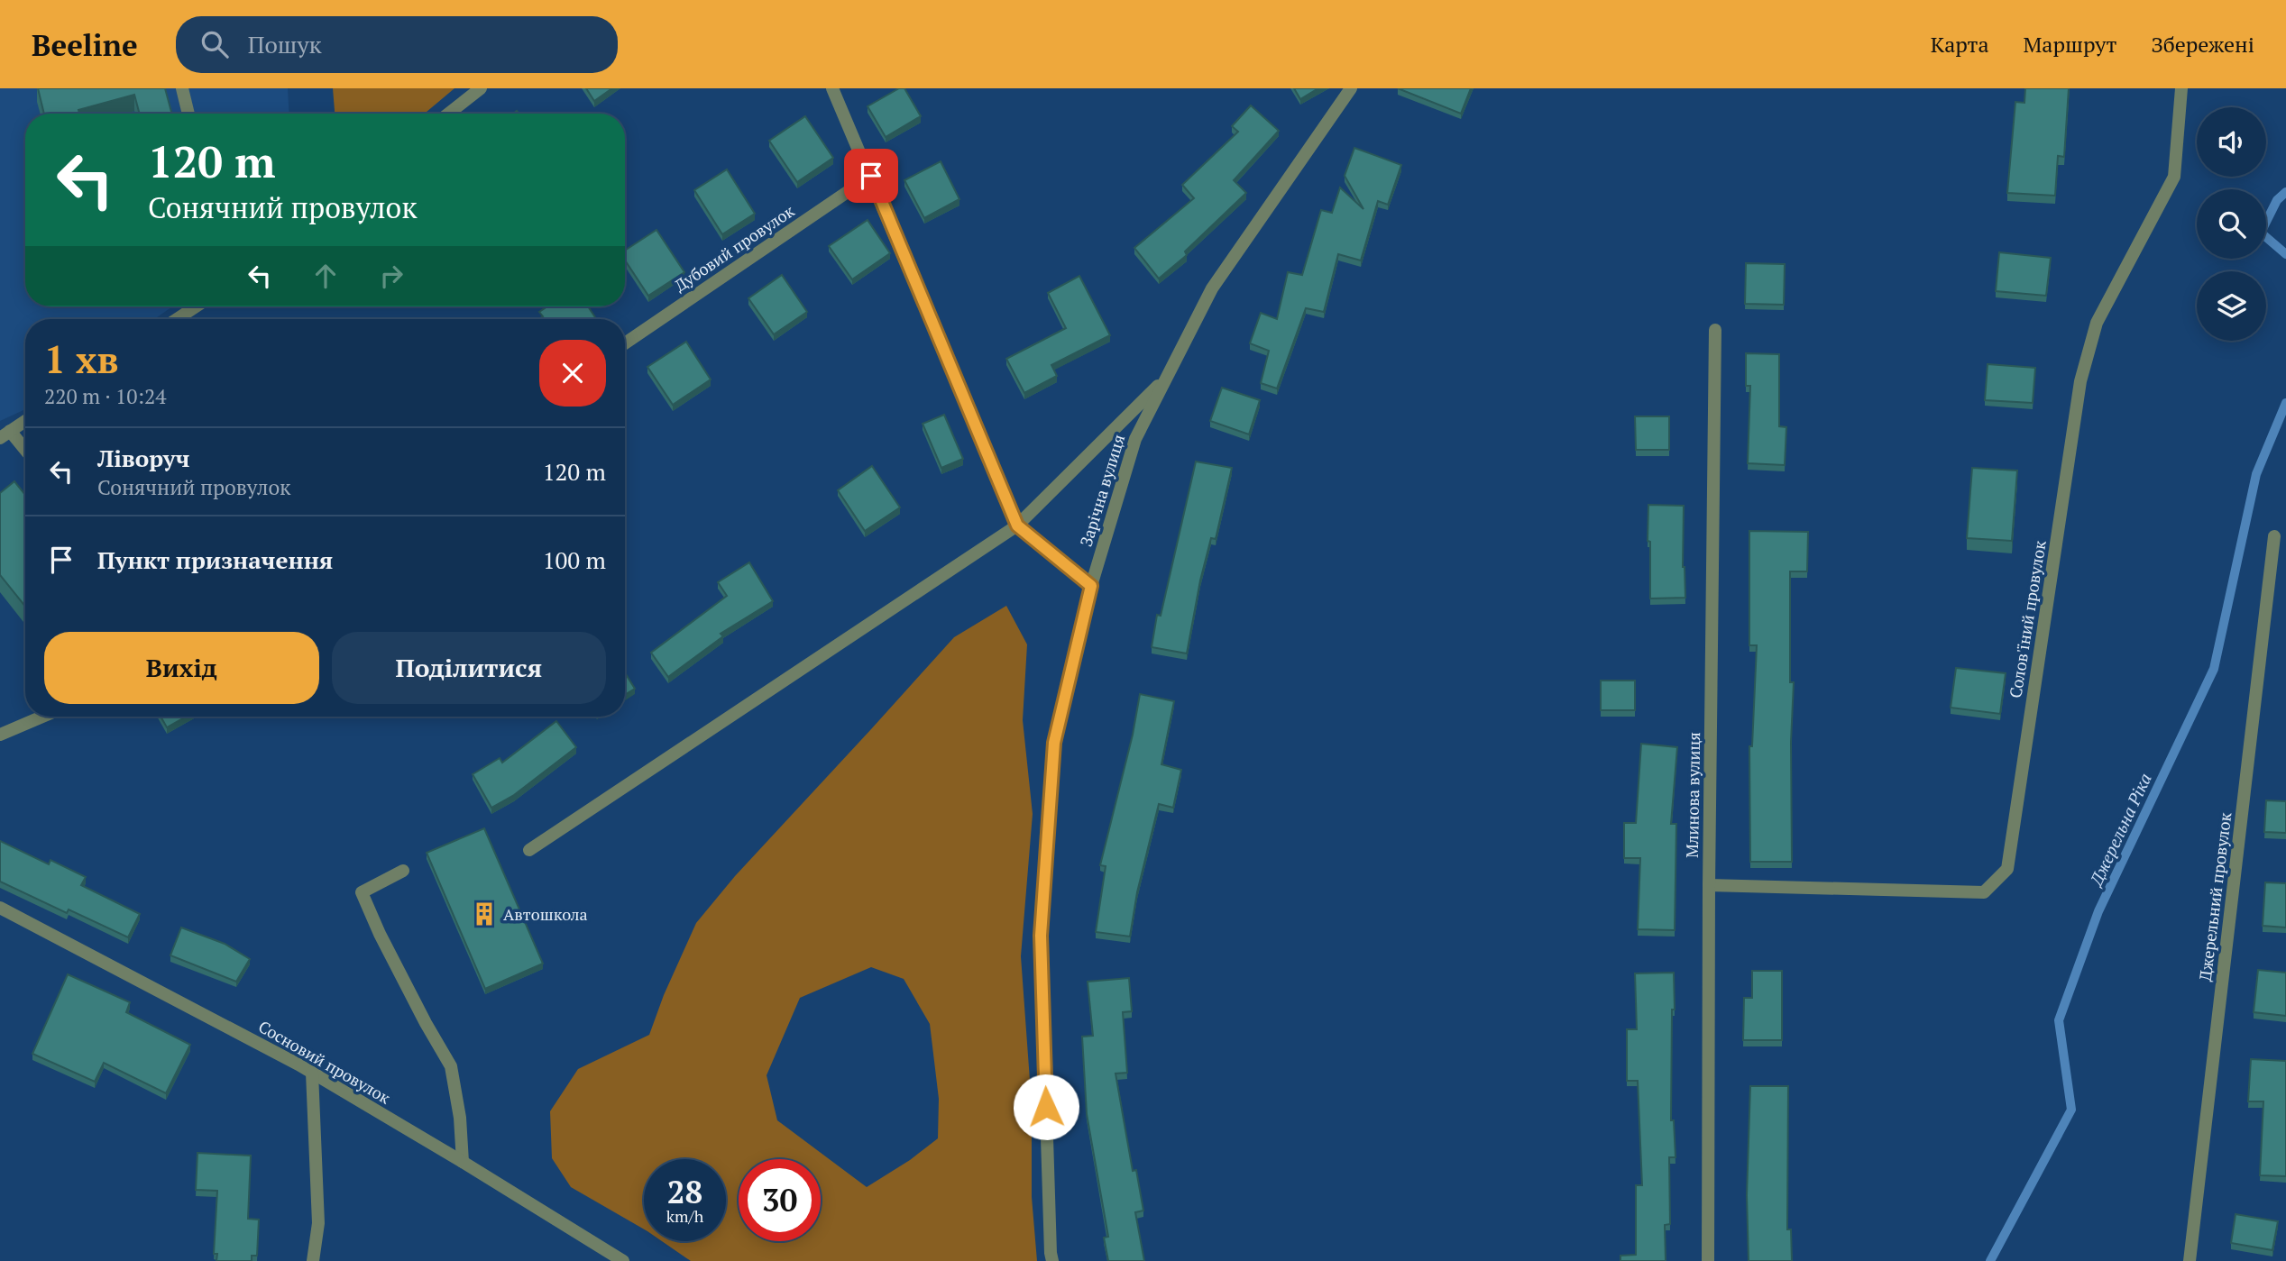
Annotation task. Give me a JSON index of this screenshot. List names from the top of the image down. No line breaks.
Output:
{"streets":{"street":["Дубовий провулок","Зарічна вулиця","Солов'їний провулок","Млинова вулиця","Джерельний провулок","Сосновий провулок"]},"crossings":[["Солов'їний провулок","Млинова вулиця"]],"water":["Джерельна Ріка"],"places":{"building":["Автошкола"]},"page":{"header":"Beeline","search":"Пошук","nav":["Карта","Маршрут","Збережені"],"turn":["120 m","Сонячний провулок"],"heading":["1 хв","220 m · 10:24"],"list":[{"name":"Ліворуч","note":"Сонячний провулок","value":"120 m"},{"name":"Пункт призначення","value":"100 m"}],"buttons":["Вихід","Поділитися"],"speed":"28 km/h","limit":"30"}}
